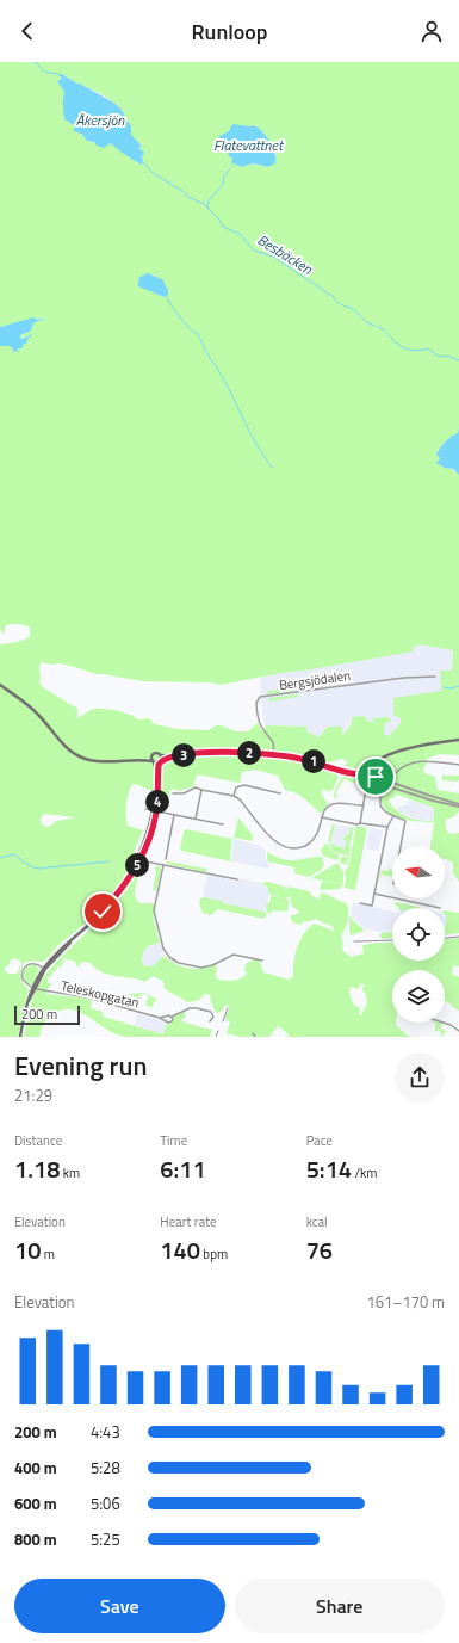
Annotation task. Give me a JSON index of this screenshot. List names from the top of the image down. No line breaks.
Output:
{"streets":{"street":["Bergsjödalen","Teleskopgatan"]},"water":["Åkersjön","Flatevattnet","Besbäcken"],"scale_bar":"200 m","north":"left","page":{"header":"Runloop","pins":["2","3","1","4","5"],"scale":"200 m","heading":["Evening run","21:29"],"stats":[["Distance","1.18 km"],["Time","6:11"],["Pace","5:14 /km"],["Elevation","10 m"],["Heart rate","140 bpm"],["kcal","76"]],"chart":["Elevation","161–170 m"],"list":[{"name":"200 m","note":"4:43"},{"name":"400 m","note":"5:28"},{"name":"600 m","note":"5:06"},{"name":"800 m","note":"5:25"}],"buttons":["Save","Share"]}}
